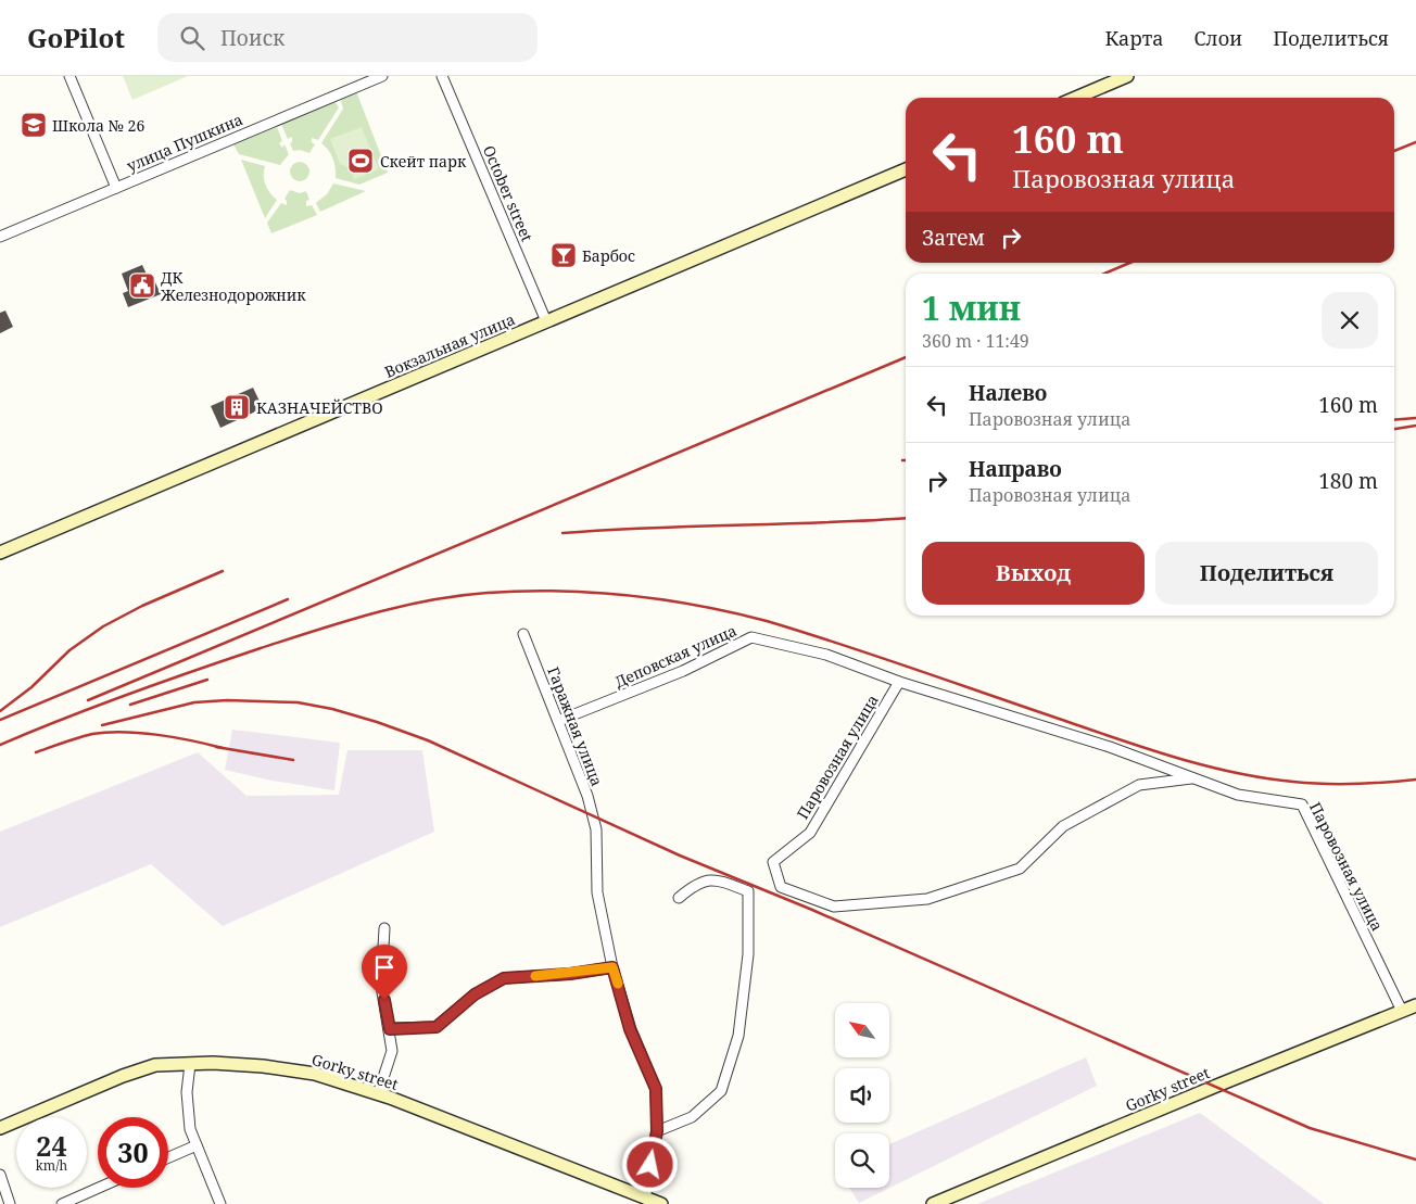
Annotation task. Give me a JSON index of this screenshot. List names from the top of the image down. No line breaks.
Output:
{"streets":{"main road":["Вокзальная улица","Gorky street"],"street":["улица Пушкина","October street","Деповская улица","Гаражная улица","Паровозная улица"]},"crossings":[["October street","Вокзальная улица"],["Деповская улица","Гаражная улица"],["Деповская улица","Паровозная улица"],["Паровозная улица","Gorky street"]],"places":{"school or university":["Школа № 26"],"sports":["Скейт парк"],"bar":["Барбос"],"public building":["ДК Железнодорожник"],"building":["КАЗНАЧЕЙСТВО"]},"north":"top left","page":{"header":"GoPilot","search":"Поиск","nav":["Карта","Слои","Поделиться"],"turn":["160 m","Паровозная улица"],"then":"Затем","heading":["1 мин","360 m · 11:49"],"list":[{"name":"Налево","note":"Паровозная улица","value":"160 m"},{"name":"Направо","note":"Паровозная улица","value":"180 m"}],"buttons":["Выход","Поделиться"],"speed":"24 km/h","limit":"30"}}
